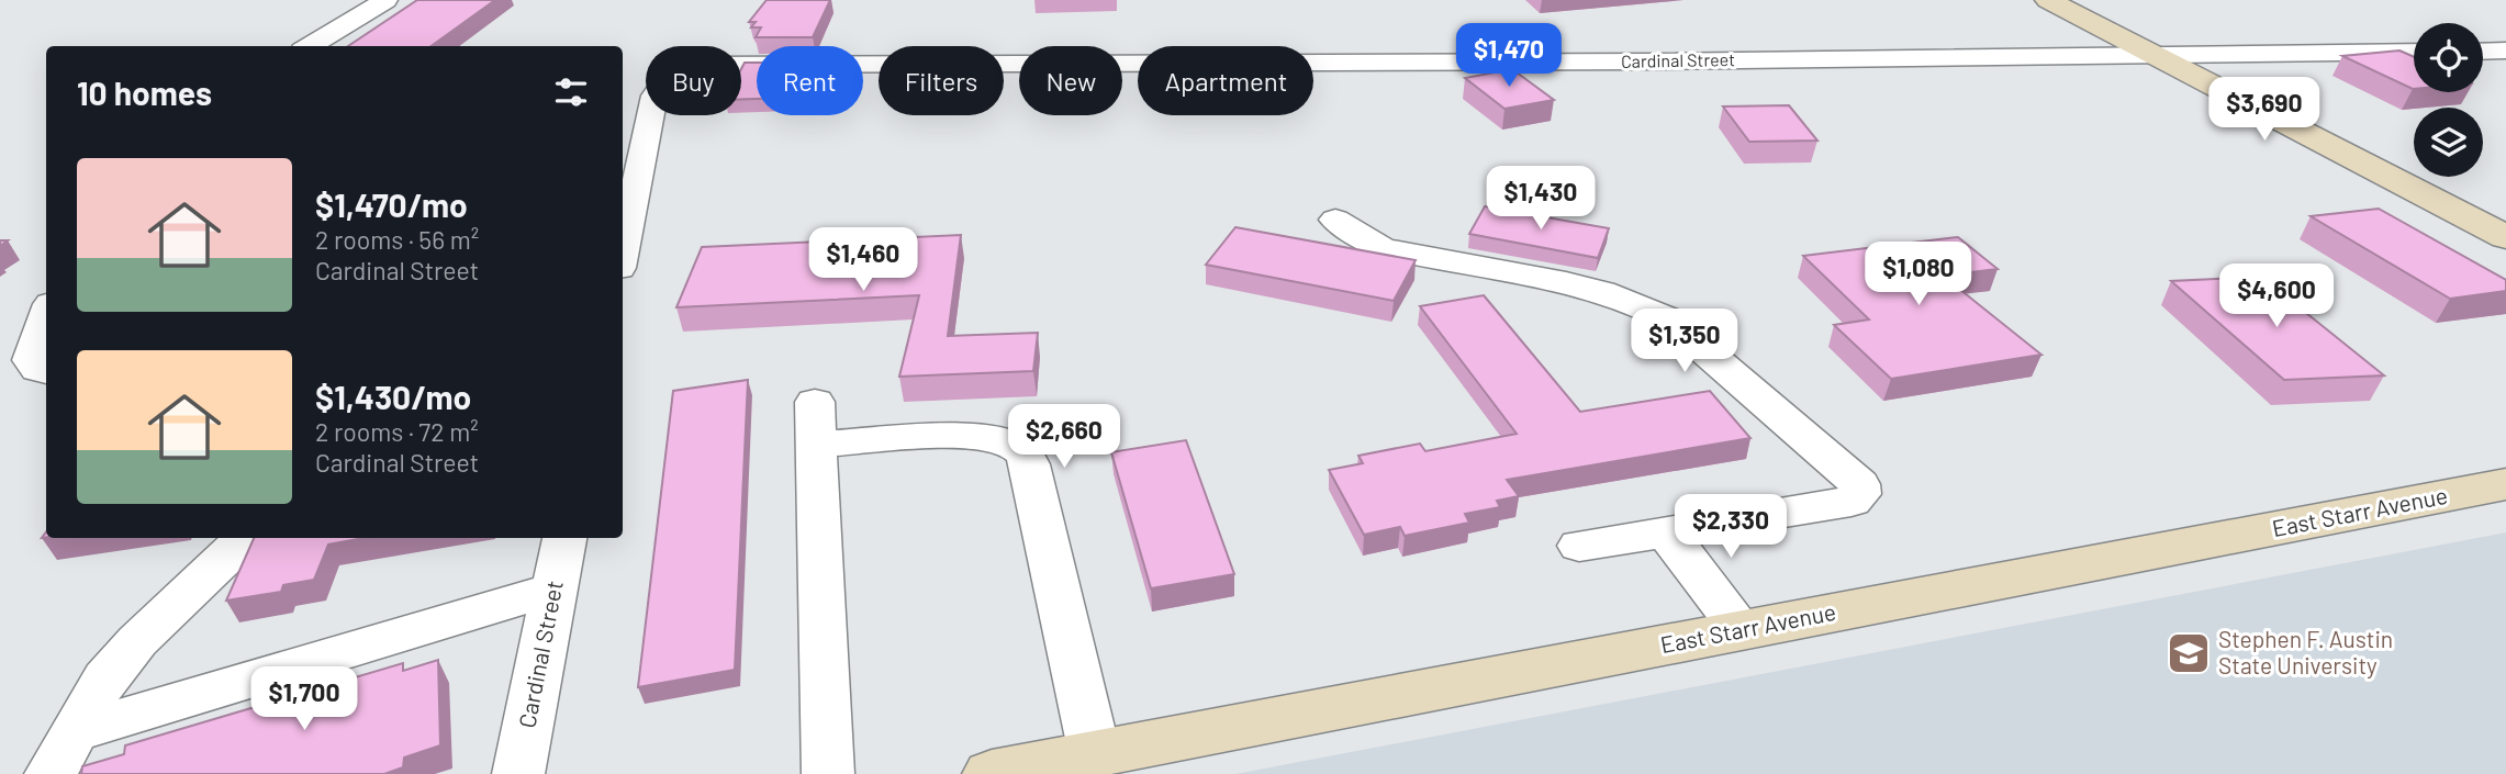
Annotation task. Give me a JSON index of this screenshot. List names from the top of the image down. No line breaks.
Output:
{"streets":{"main road":["East Starr Avenue"],"street":["Cardinal Street"]},"places":{"school or university":["Stephen F. Austin State University"]},"page":{"price":["$1,470","$3,690","$1,430","$1,460","$1,080","$4,600","$1,350","$2,660","$2,330","$1,700"],"chip":["Buy","Rent","Filters","New","Apartment"],"heading":"10 homes","list":[{"name":"$1,470/mo","note":"2 rooms · 56 m² · Cardinal Street"},{"name":"$1,430/mo","note":"2 rooms · 72 m² · Cardinal Street"}]}}
